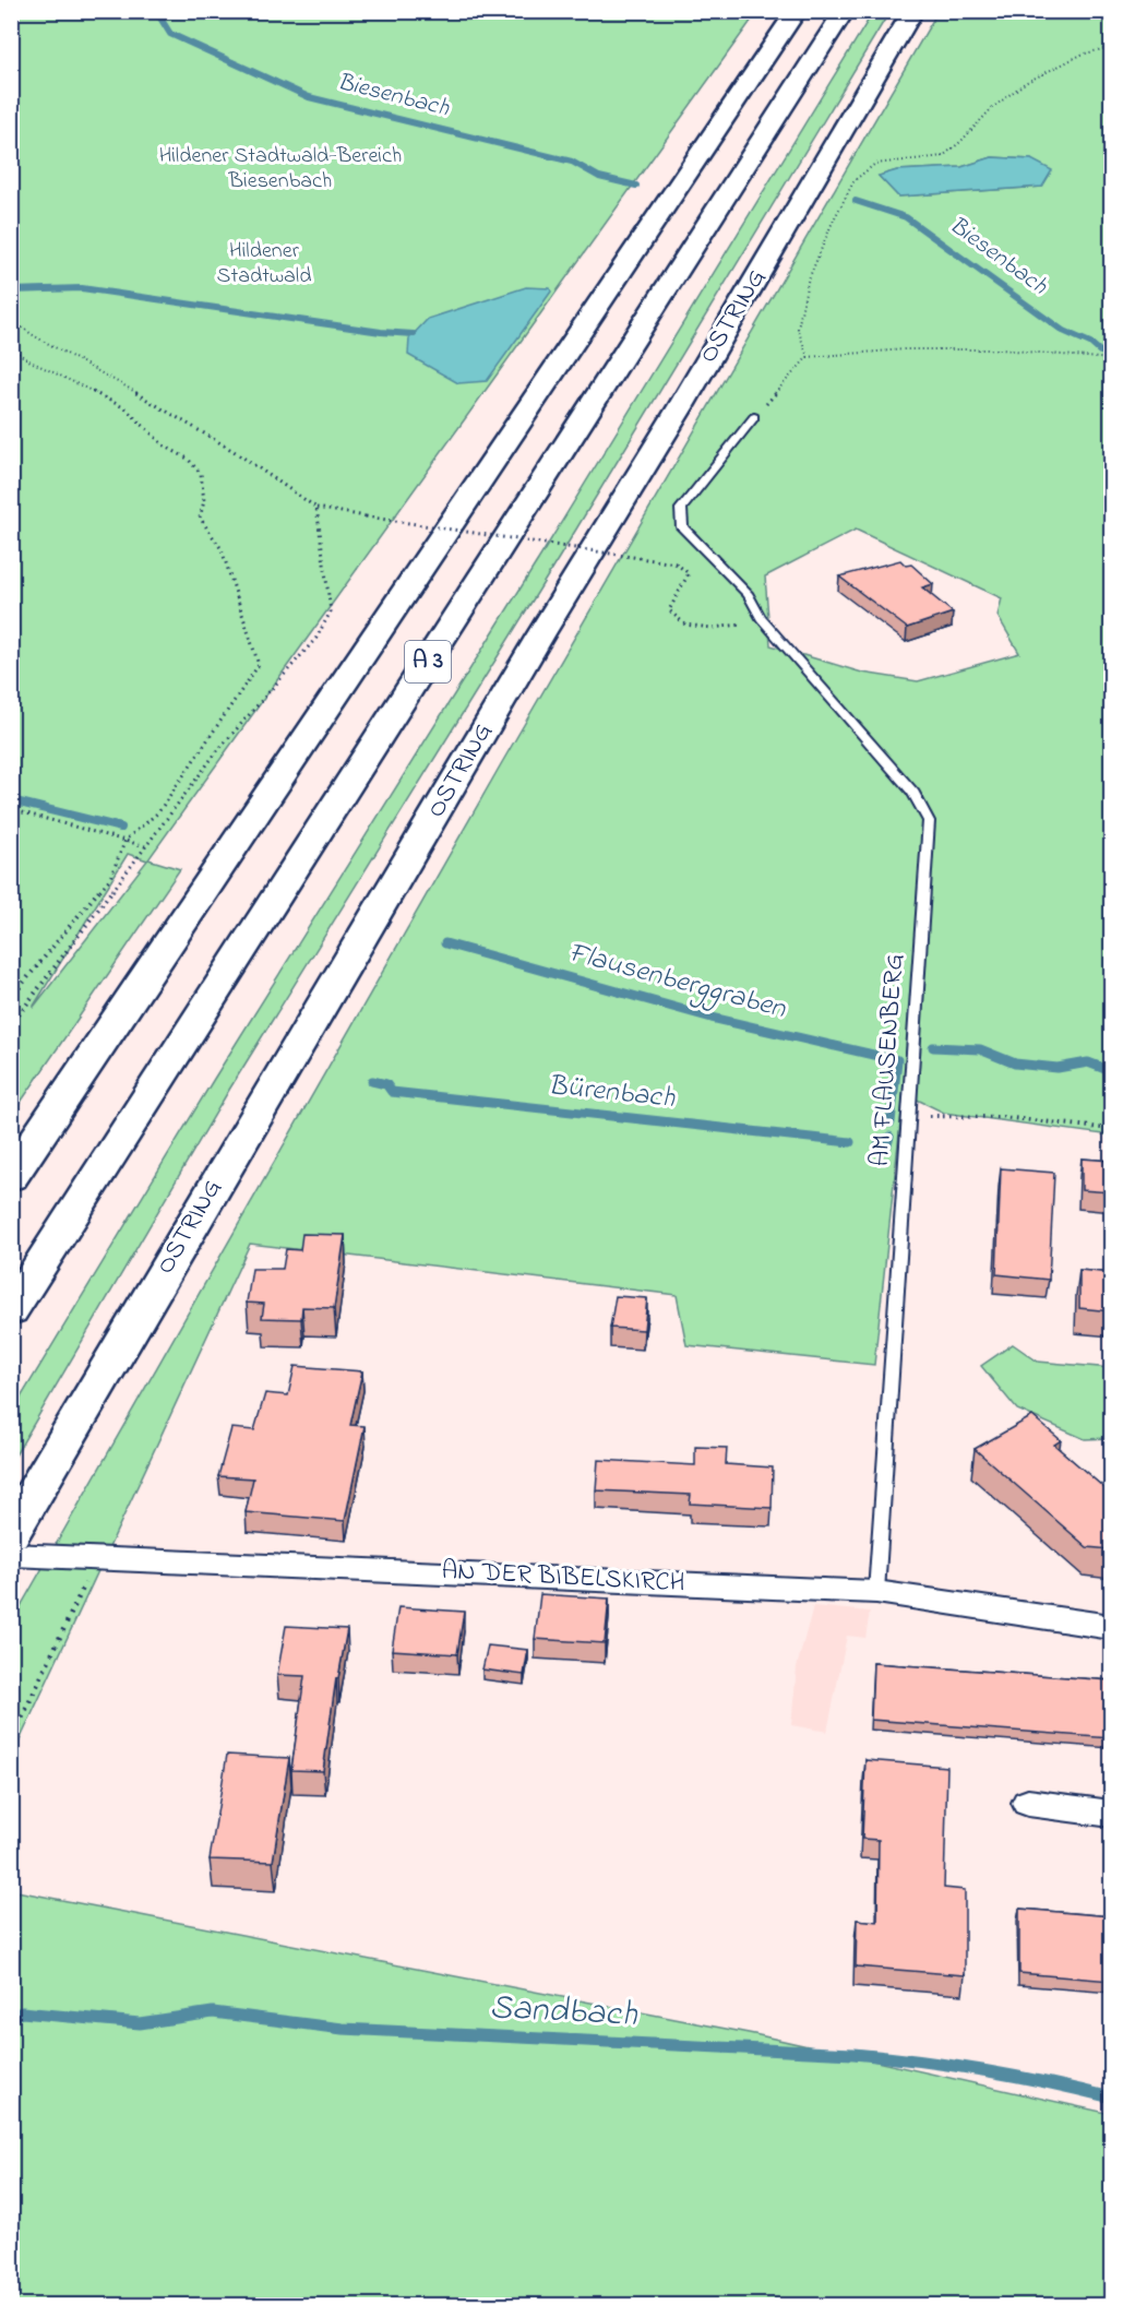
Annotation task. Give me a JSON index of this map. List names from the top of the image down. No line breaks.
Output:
{"streets":{"main road":["OSTRING","A 3"],"street":["AN DER BIBELSKIRCH"],"lane":["AM FLAUSENBERG"]},"crossings":[["AM FLAUSENBERG","AN DER BIBELSKIRCH"]],"water":["Biesenbach","Flausenberggraben","Bürenbach","Sandbach"],"parks":["Hildener Stadtwald-Bereich Biesenbach","Hildener Stadtwald"]}
